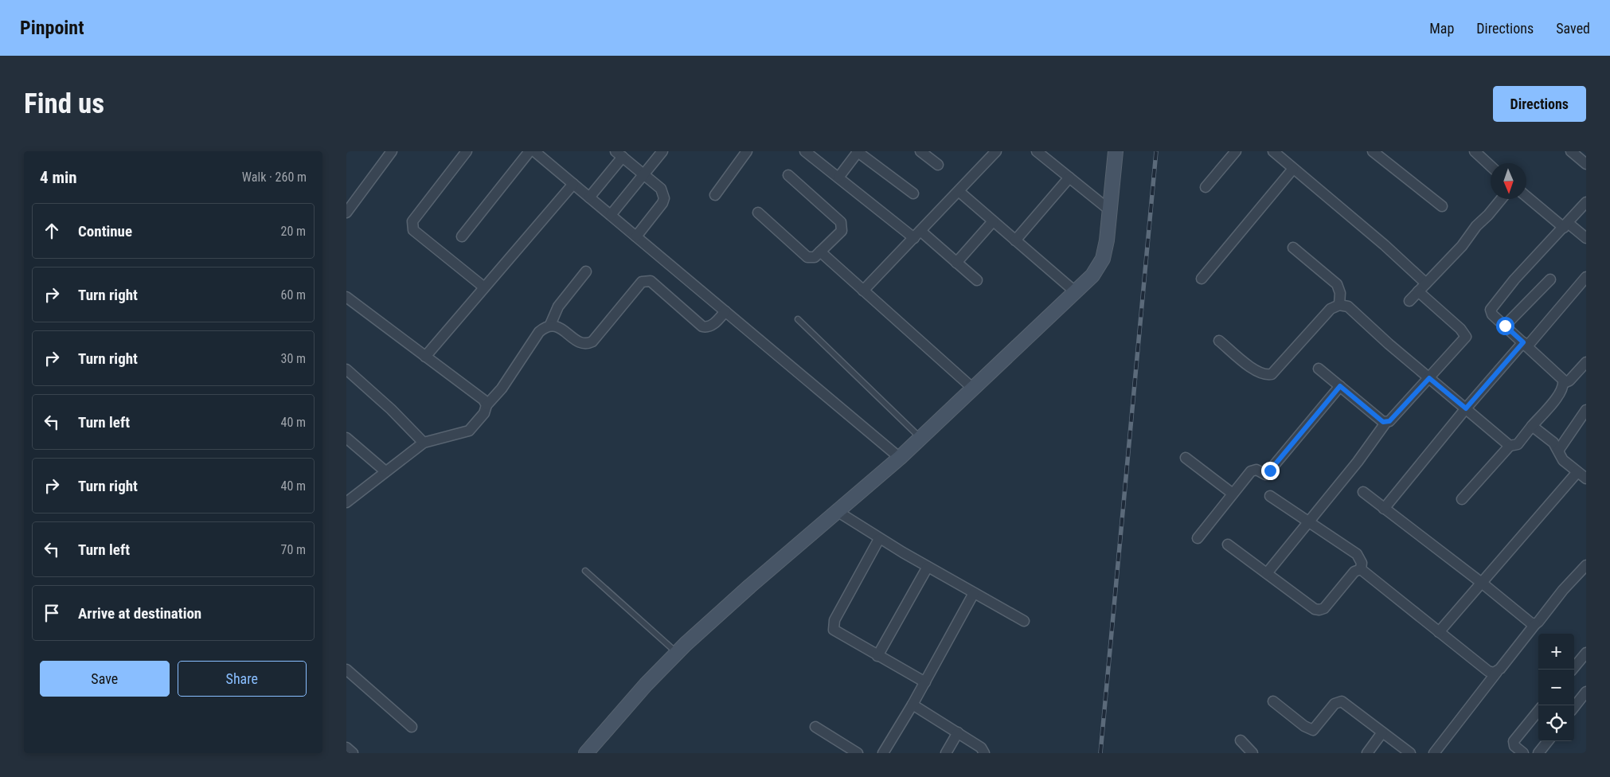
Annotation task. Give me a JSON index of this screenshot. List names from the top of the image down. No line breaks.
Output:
{"north":"bottom","page":{"header":"Pinpoint","nav":["Map","Directions","Saved"],"buttons":["Directions",["Save","Share"]],"title":"Find us","heading":["4 min","Walk · 260 m"],"list":[["Continue","20 m"],["Turn right","60 m"],["Turn right","30 m"],["Turn left","40 m"],["Turn right","40 m"],["Turn left","70 m"],"Arrive at destination"],"map_buttons":["+","−"]}}
